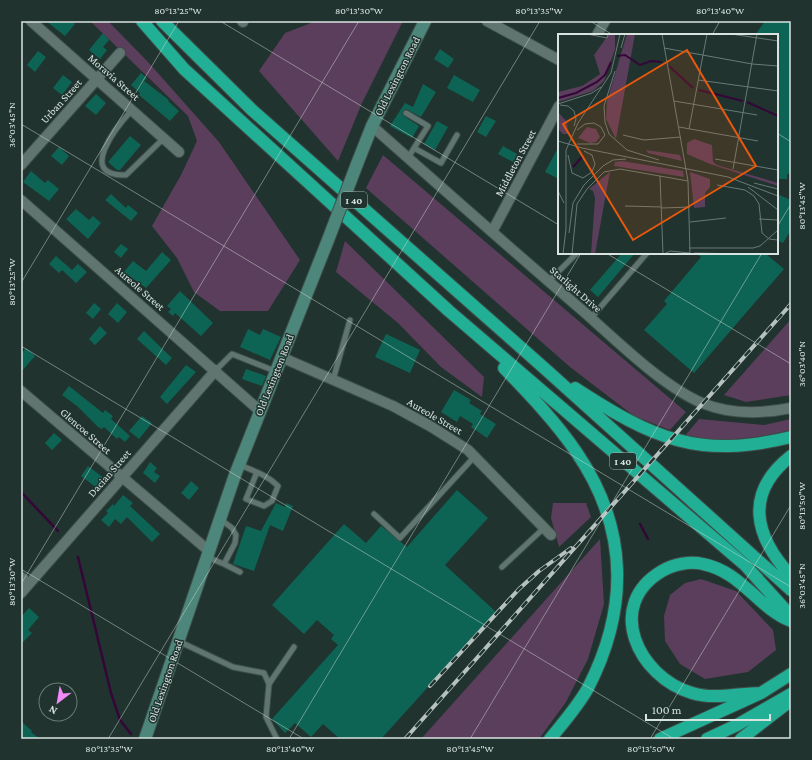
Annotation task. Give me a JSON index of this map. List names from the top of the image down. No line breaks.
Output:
{"streets":{"highway":["I 40"],"main road":["Old Lexington Road"],"street":["Moravia Street","Urban Street","Middleton Street","Aureole Street","Starlight Drive","Glencoe Street","Dacian Street"]},"crossings":[["Old Lexington Road","Aureole Street"],["Old Lexington Road","Starlight Drive"],["Old Lexington Road","Glencoe Street"],["Moravia Street","Urban Street"],["Middleton Street","Starlight Drive"],["Aureole Street","Dacian Street"],["Glencoe Street","Dacian Street"]],"scale_bar":"100 m","north":"bottom left","coordinates":["80°13'25\"W","80°13'30\"W","80°13'35\"W","80°13'40\"W","36°03'45\"N","80°13'45\"W","36°03'40\"N","80°13'50\"W"]}
